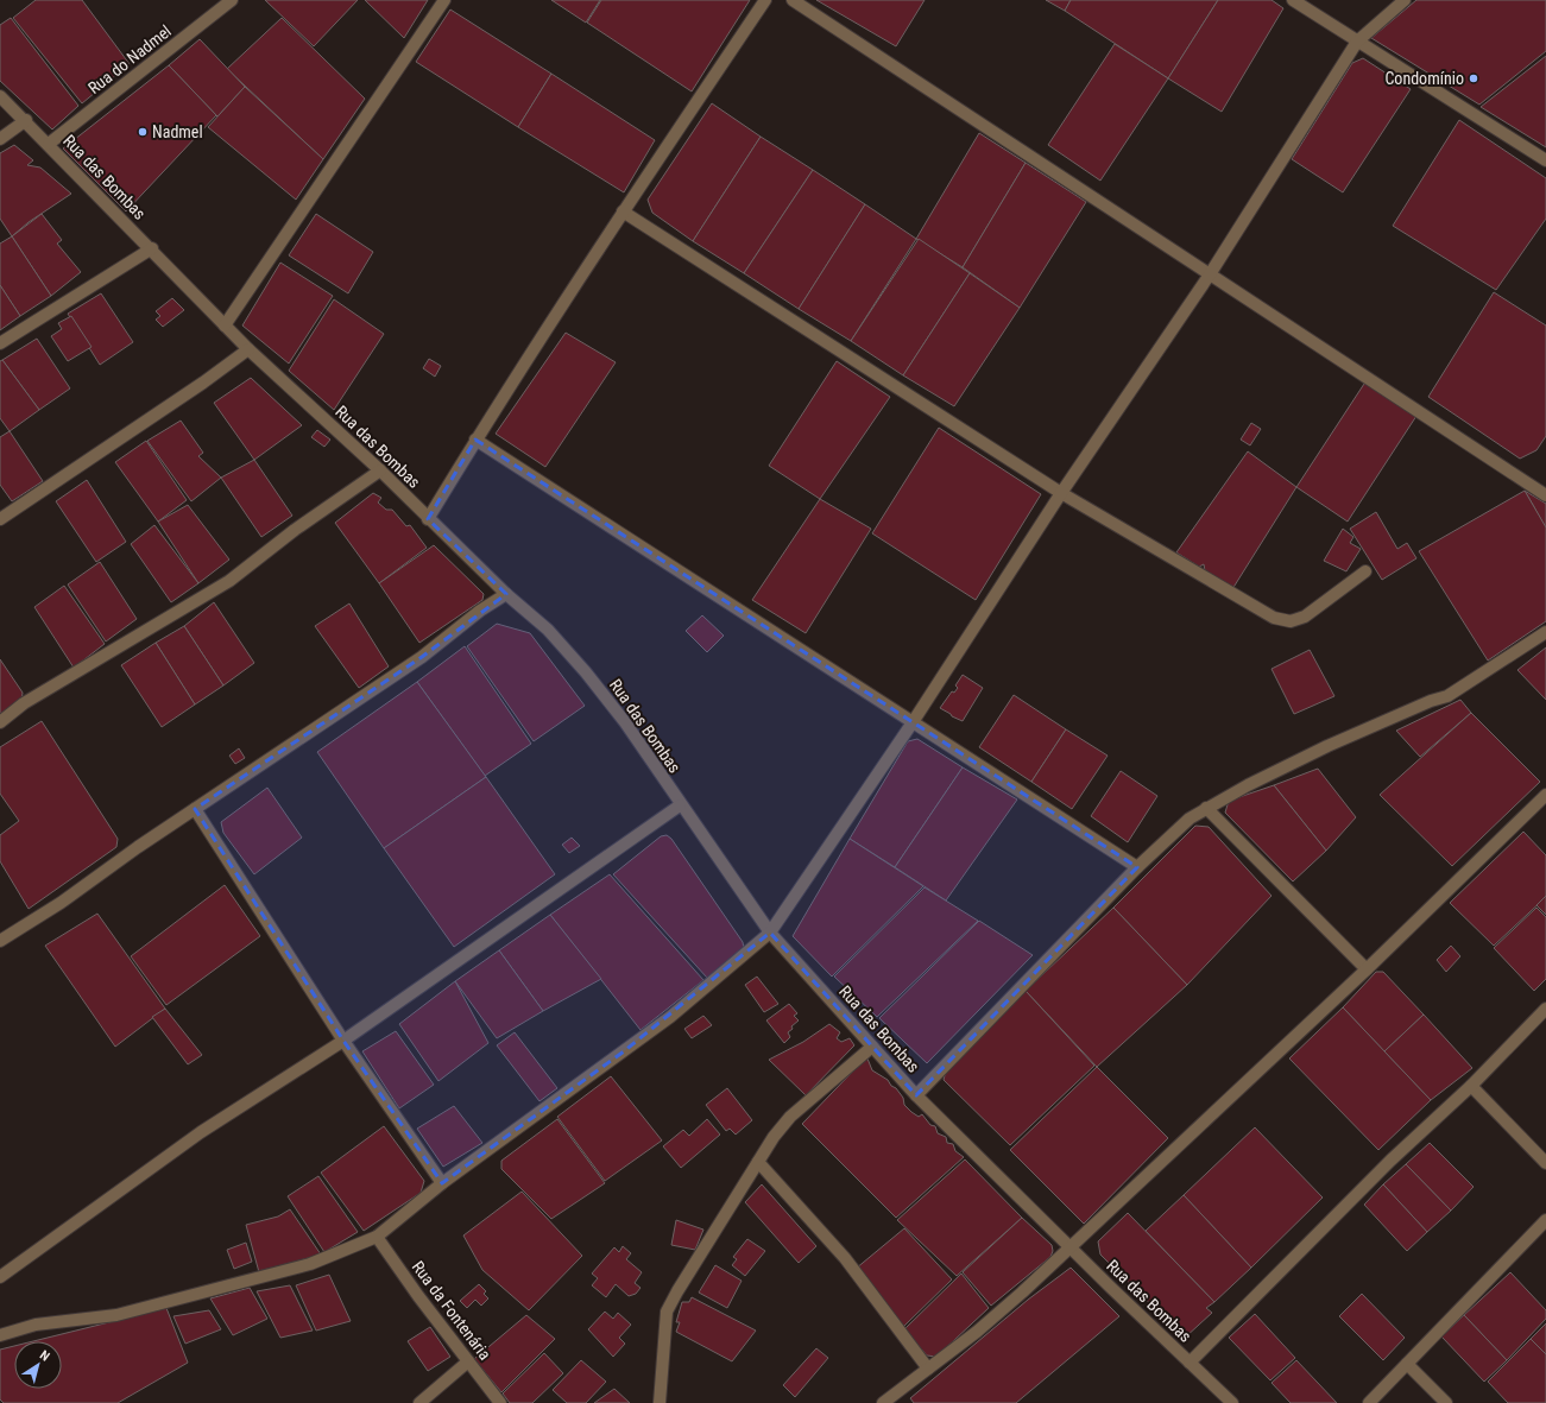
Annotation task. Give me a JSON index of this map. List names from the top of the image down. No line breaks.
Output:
{"streets":{"street":["Rua do Nadmel","Rua das Bombas","Rua da Fontenária"]},"crossings":[["Rua do Nadmel","Rua das Bombas"]],"places":["Condomínio","Nadmel"],"north":"top right"}
